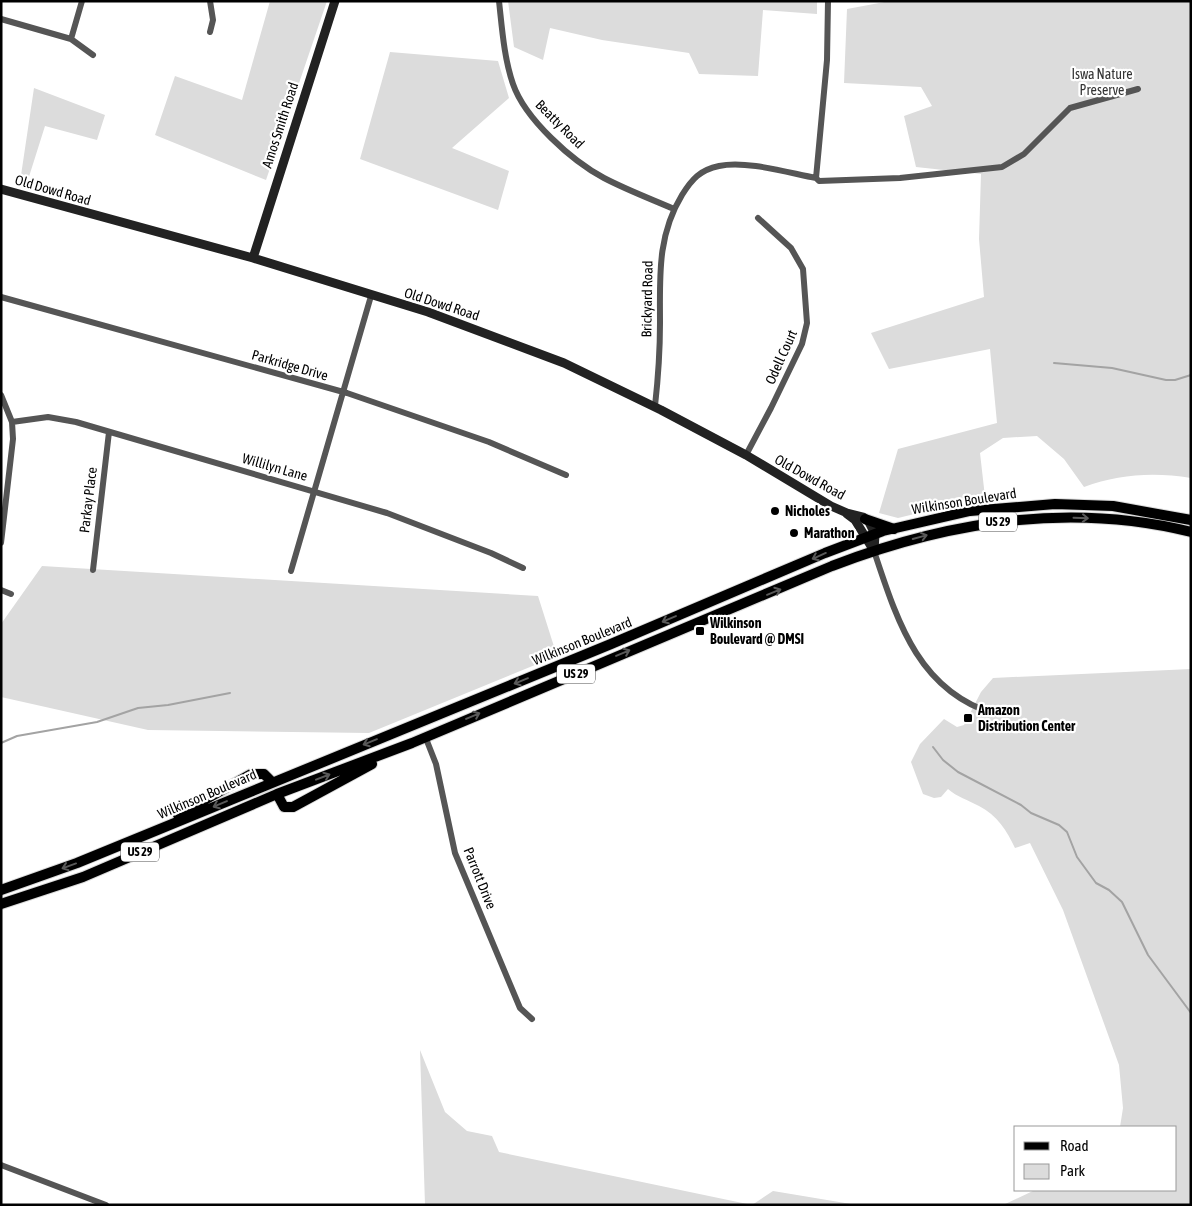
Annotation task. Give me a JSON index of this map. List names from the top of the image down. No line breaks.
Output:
{"streets":{"main road":["Wilkinson Boulevard","US 29"],"street":["Beatty Road","Amos Smith Road","Old Dowd Road","Brickyard Road","Odell Court","Parkridge Drive","Willilyn Lane","Parkay Place","Parrott Drive"]},"crossings":[["Beatty Road","Brickyard Road"],["Amos Smith Road","Old Dowd Road"],["Old Dowd Road","Brickyard Road"],["Old Dowd Road","Odell Court"],["Old Dowd Road","Wilkinson Boulevard"],["Willilyn Lane","Parkay Place"],["Wilkinson Boulevard","Parrott Drive"]],"parks":["Iswa Nature Preserve"],"places":{"other":["Nicholes","Marathon"],"transit":["Wilkinson Boulevard @ DMSI","Amazon Distribution Center"]},"legend":["Road","Park"]}
